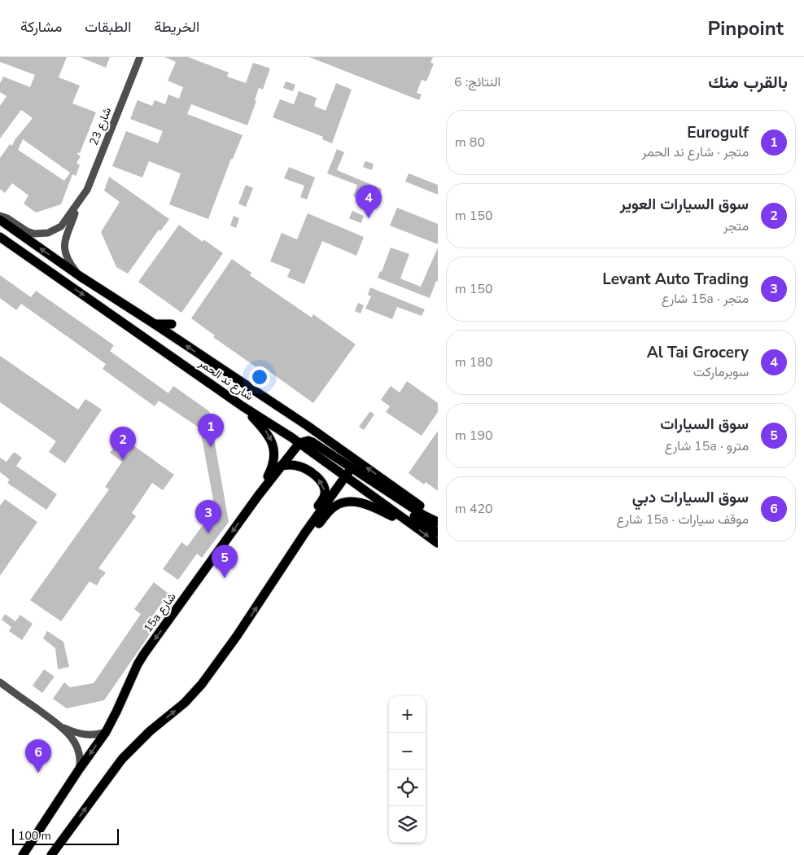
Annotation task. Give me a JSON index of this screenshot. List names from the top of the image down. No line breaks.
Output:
{"streets":{"main road":["شارع ند الحمر","15a شارع"],"street":["شارع 23"]},"crossings":[["شارع 23","شارع ند الحمر"],["شارع ند الحمر","15a شارع"]],"scale_bar":"100 m","page":{"header":"Pinpoint","nav":["الخريطة","الطبقات","مشاركة"],"heading":["بالقرب منك","النتائج: 6"],"list":[{"mark":"1","name":"Eurogulf","note":"متجر · شارع ند الحمر","value":"80 m"},{"mark":"2","name":"سوق السيارات العوير","note":"متجر","value":"150 m"},{"mark":"3","name":"Levant Auto Trading","note":"متجر · 15a شارع","value":"150 m"},{"mark":"4","name":"Al Tai Grocery","note":"سوبرماركت","value":"180 m"},{"mark":"5","name":"سوق السيارات","note":"مترو · 15a شارع","value":"190 m"},{"mark":"6","name":"سوق السيارات دبي","note":"موقف سيارات · 15a شارع","value":"420 m"}],"pins":["4","1","2","3","5","6"],"map_buttons":["+","−"],"scale":"100 m"}}
